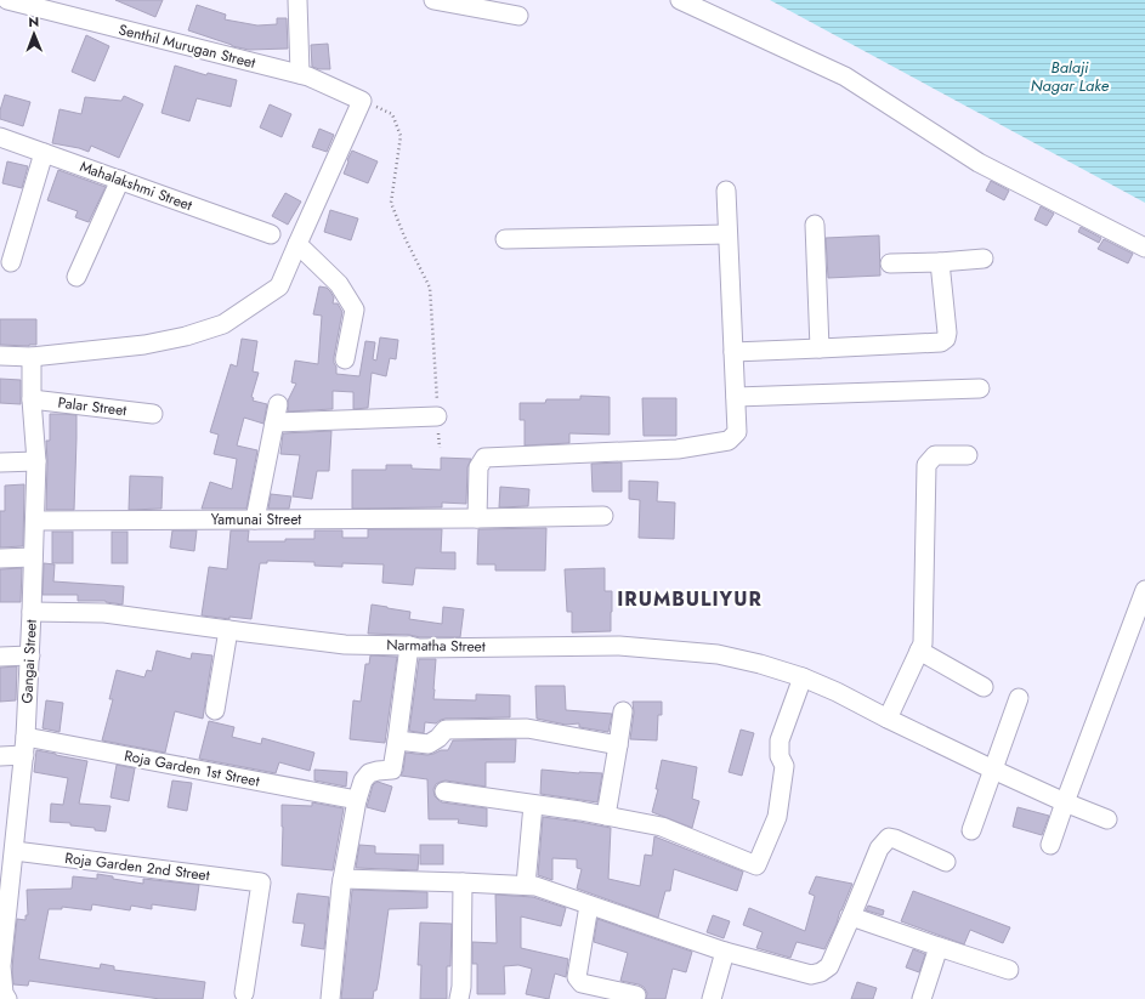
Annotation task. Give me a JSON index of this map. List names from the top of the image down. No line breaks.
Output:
{"streets":{"street":["Senthil Murugan Street","Mahalakshmi Street","Palar Street","Yamunai Street","Narmatha Street","Gangai Street","Roja Garden 1st Street","Roja Garden 2nd Street"]},"crossings":[["Palar Street","Gangai Street"],["Yamunai Street","Gangai Street"],["Narmatha Street","Gangai Street"],["Gangai Street","Roja Garden 1st Street"],["Gangai Street","Roja Garden 2nd Street"]],"districts":["IRUMBULIYUR"],"water":["Balaji Nagar Lake"],"north":"top"}
